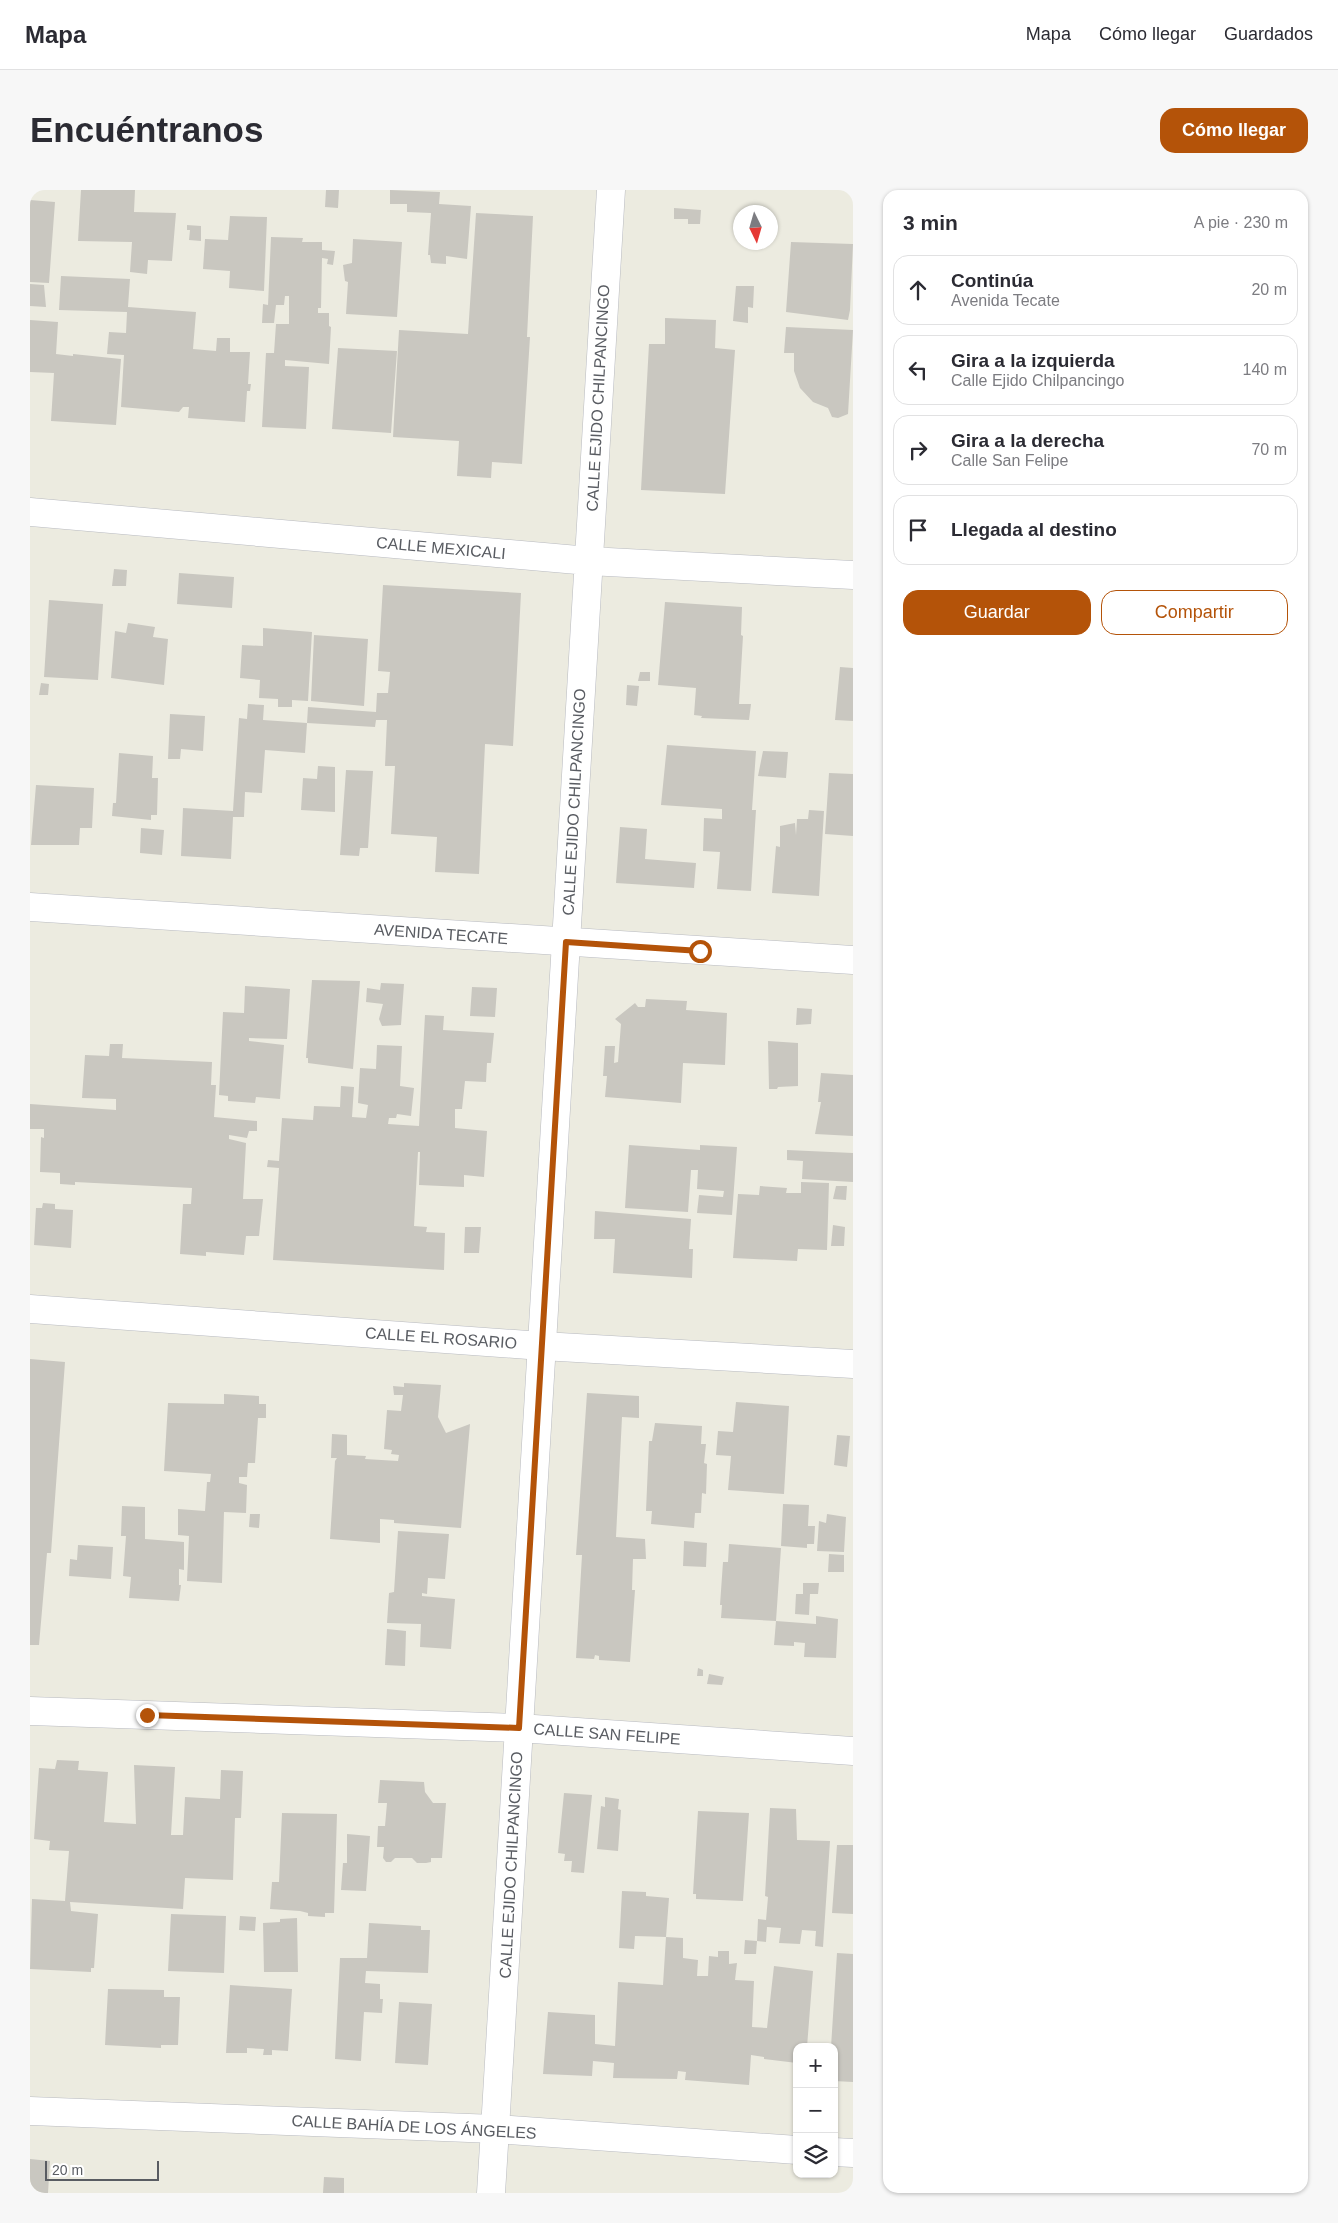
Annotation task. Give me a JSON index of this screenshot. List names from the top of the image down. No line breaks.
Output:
{"streets":{"street":["CALLE EJIDO CHILPANCINGO","CALLE MEXICALI","AVENIDA TECATE","CALLE EL ROSARIO","CALLE SAN FELIPE","CALLE BAHÍA DE LOS ÁNGELES"]},"crossings":[["CALLE EJIDO CHILPANCINGO","CALLE MEXICALI"],["CALLE EJIDO CHILPANCINGO","AVENIDA TECATE"],["CALLE EJIDO CHILPANCINGO","CALLE EL ROSARIO"],["CALLE EJIDO CHILPANCINGO","CALLE SAN FELIPE"],["CALLE EJIDO CHILPANCINGO","CALLE BAHÍA DE LOS ÁNGELES"]],"scale_bar":"20 m","north":"bottom","page":{"header":"Mapa","nav":["Mapa","Cómo llegar","Guardados"],"buttons":["Cómo llegar",["Guardar","Compartir"]],"title":"Encuéntranos","heading":["3 min","A pie · 230 m"],"list":[["Continúa","Avenida Tecate","20 m"],["Gira a la izquierda","Calle Ejido Chilpancingo","140 m"],["Gira a la derecha","Calle San Felipe","70 m"],"Llegada al destino"],"map_buttons":["+","−"],"scale":"20 m"}}
